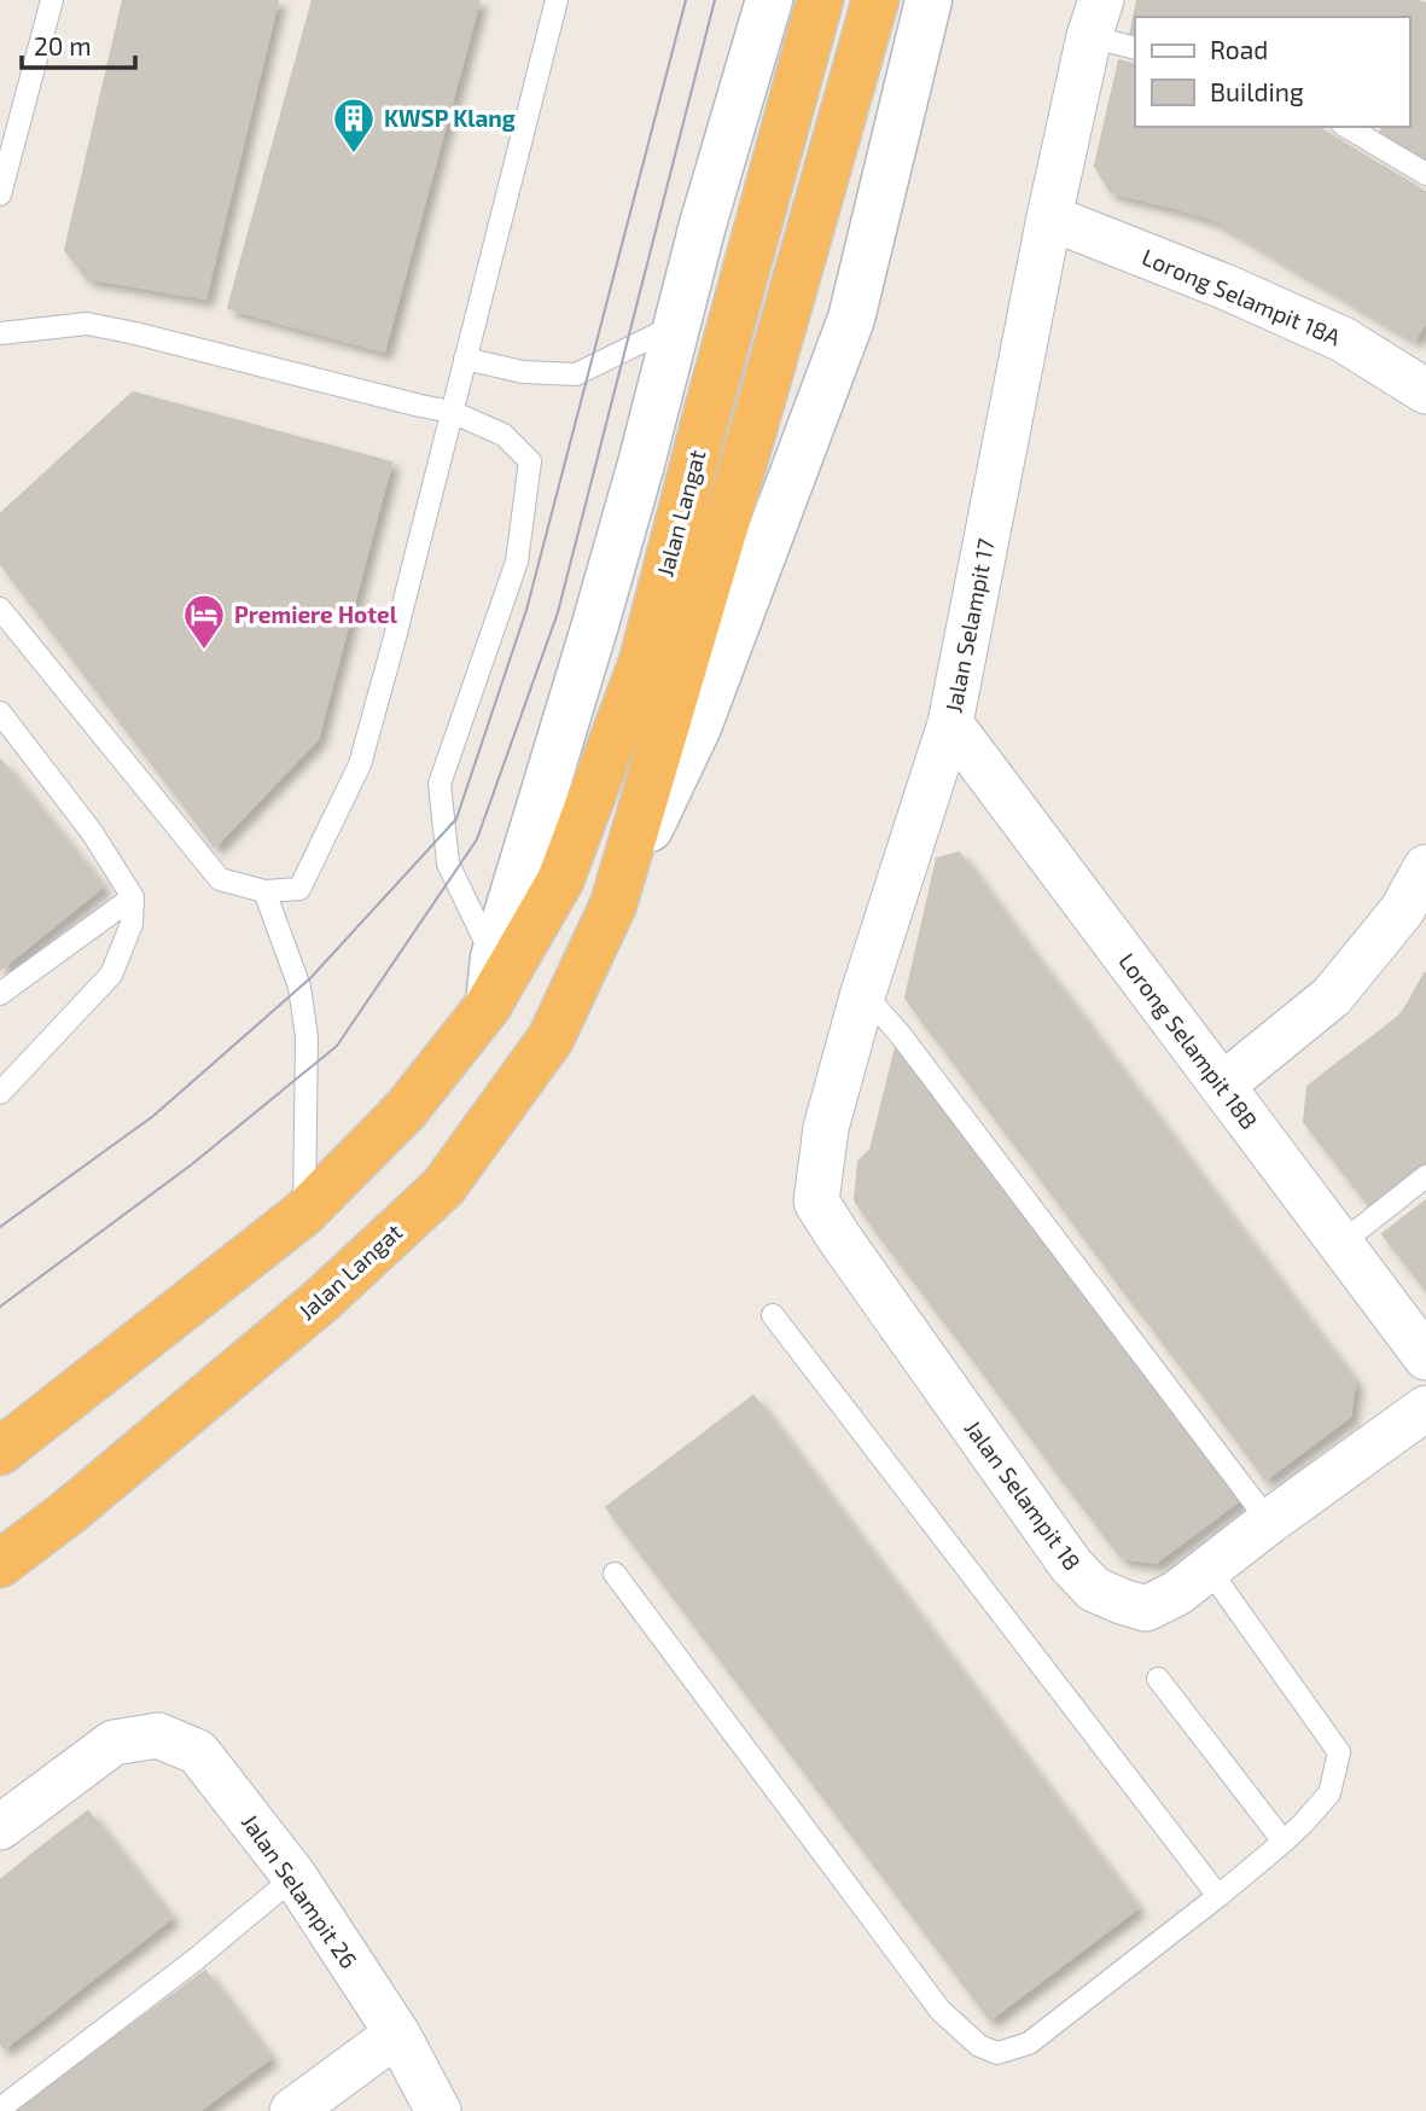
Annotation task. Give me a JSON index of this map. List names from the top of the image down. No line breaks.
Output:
{"streets":{"highway":["Jalan Langat"],"street":["Lorong Selampit 18A","Jalan Selampit 17","Lorong Selampit 18B","Jalan Selampit 18","Jalan Selampit 26"]},"crossings":[["Lorong Selampit 18A","Jalan Selampit 17"],["Jalan Selampit 17","Lorong Selampit 18B"],["Jalan Selampit 17","Jalan Selampit 18"]],"places":{"building":["KWSP Klang"],"hotel":["Premiere Hotel"]},"legend":["Road","Building"],"scale_bar":"20 m"}
